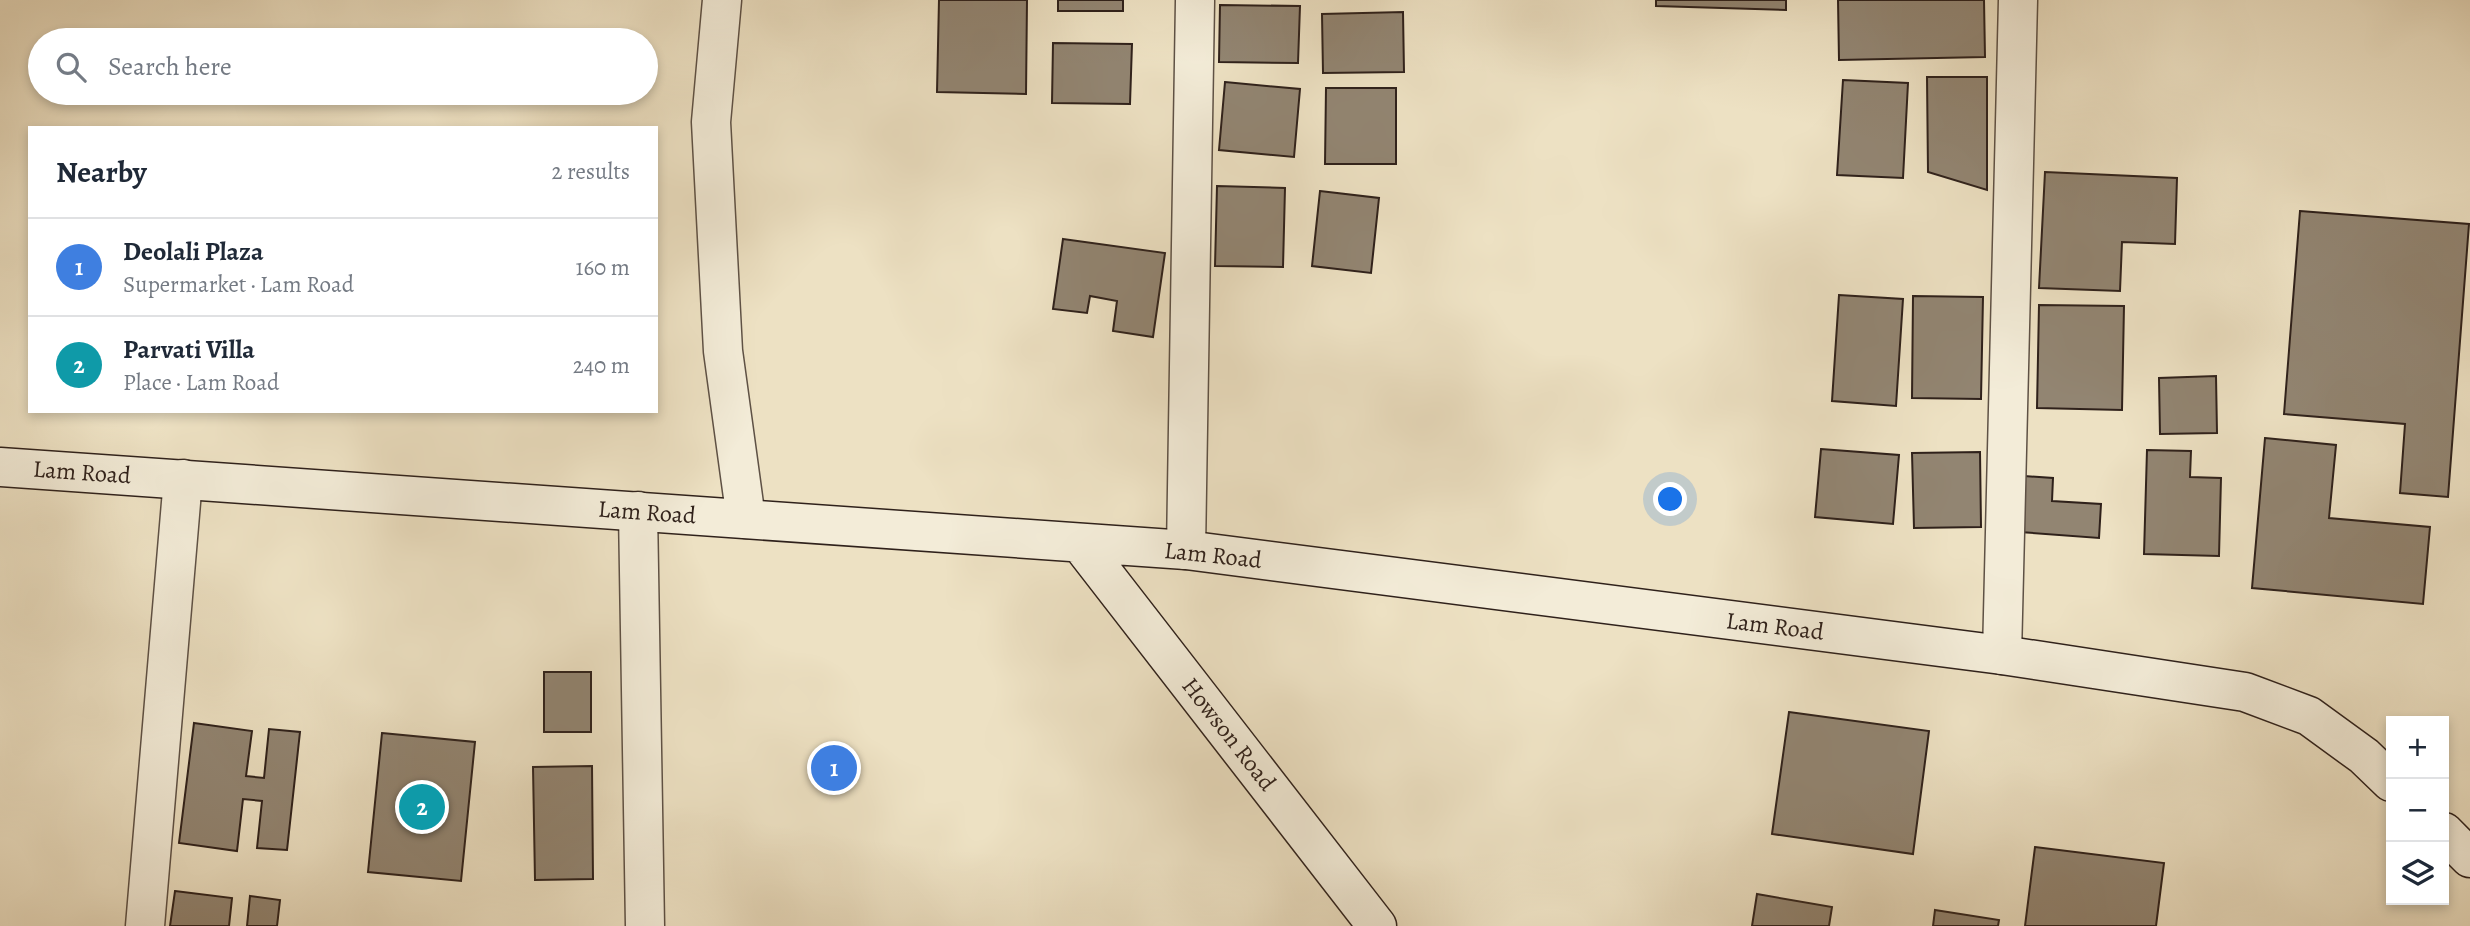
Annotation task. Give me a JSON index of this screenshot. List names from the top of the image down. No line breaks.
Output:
{"streets":{"street":["Lam Road","Howson Road"]},"crossings":[["Lam Road","Howson Road"]],"page":{"search":"Search here","heading":["Nearby","2 results"],"list":[{"mark":"1","name":"Deolali Plaza","note":"Supermarket · Lam Road","value":"160 m"},{"mark":"2","name":"Parvati Villa","note":"Place · Lam Road","value":"240 m"}],"map_buttons":["+","−"],"pins":["1","2"]}}
